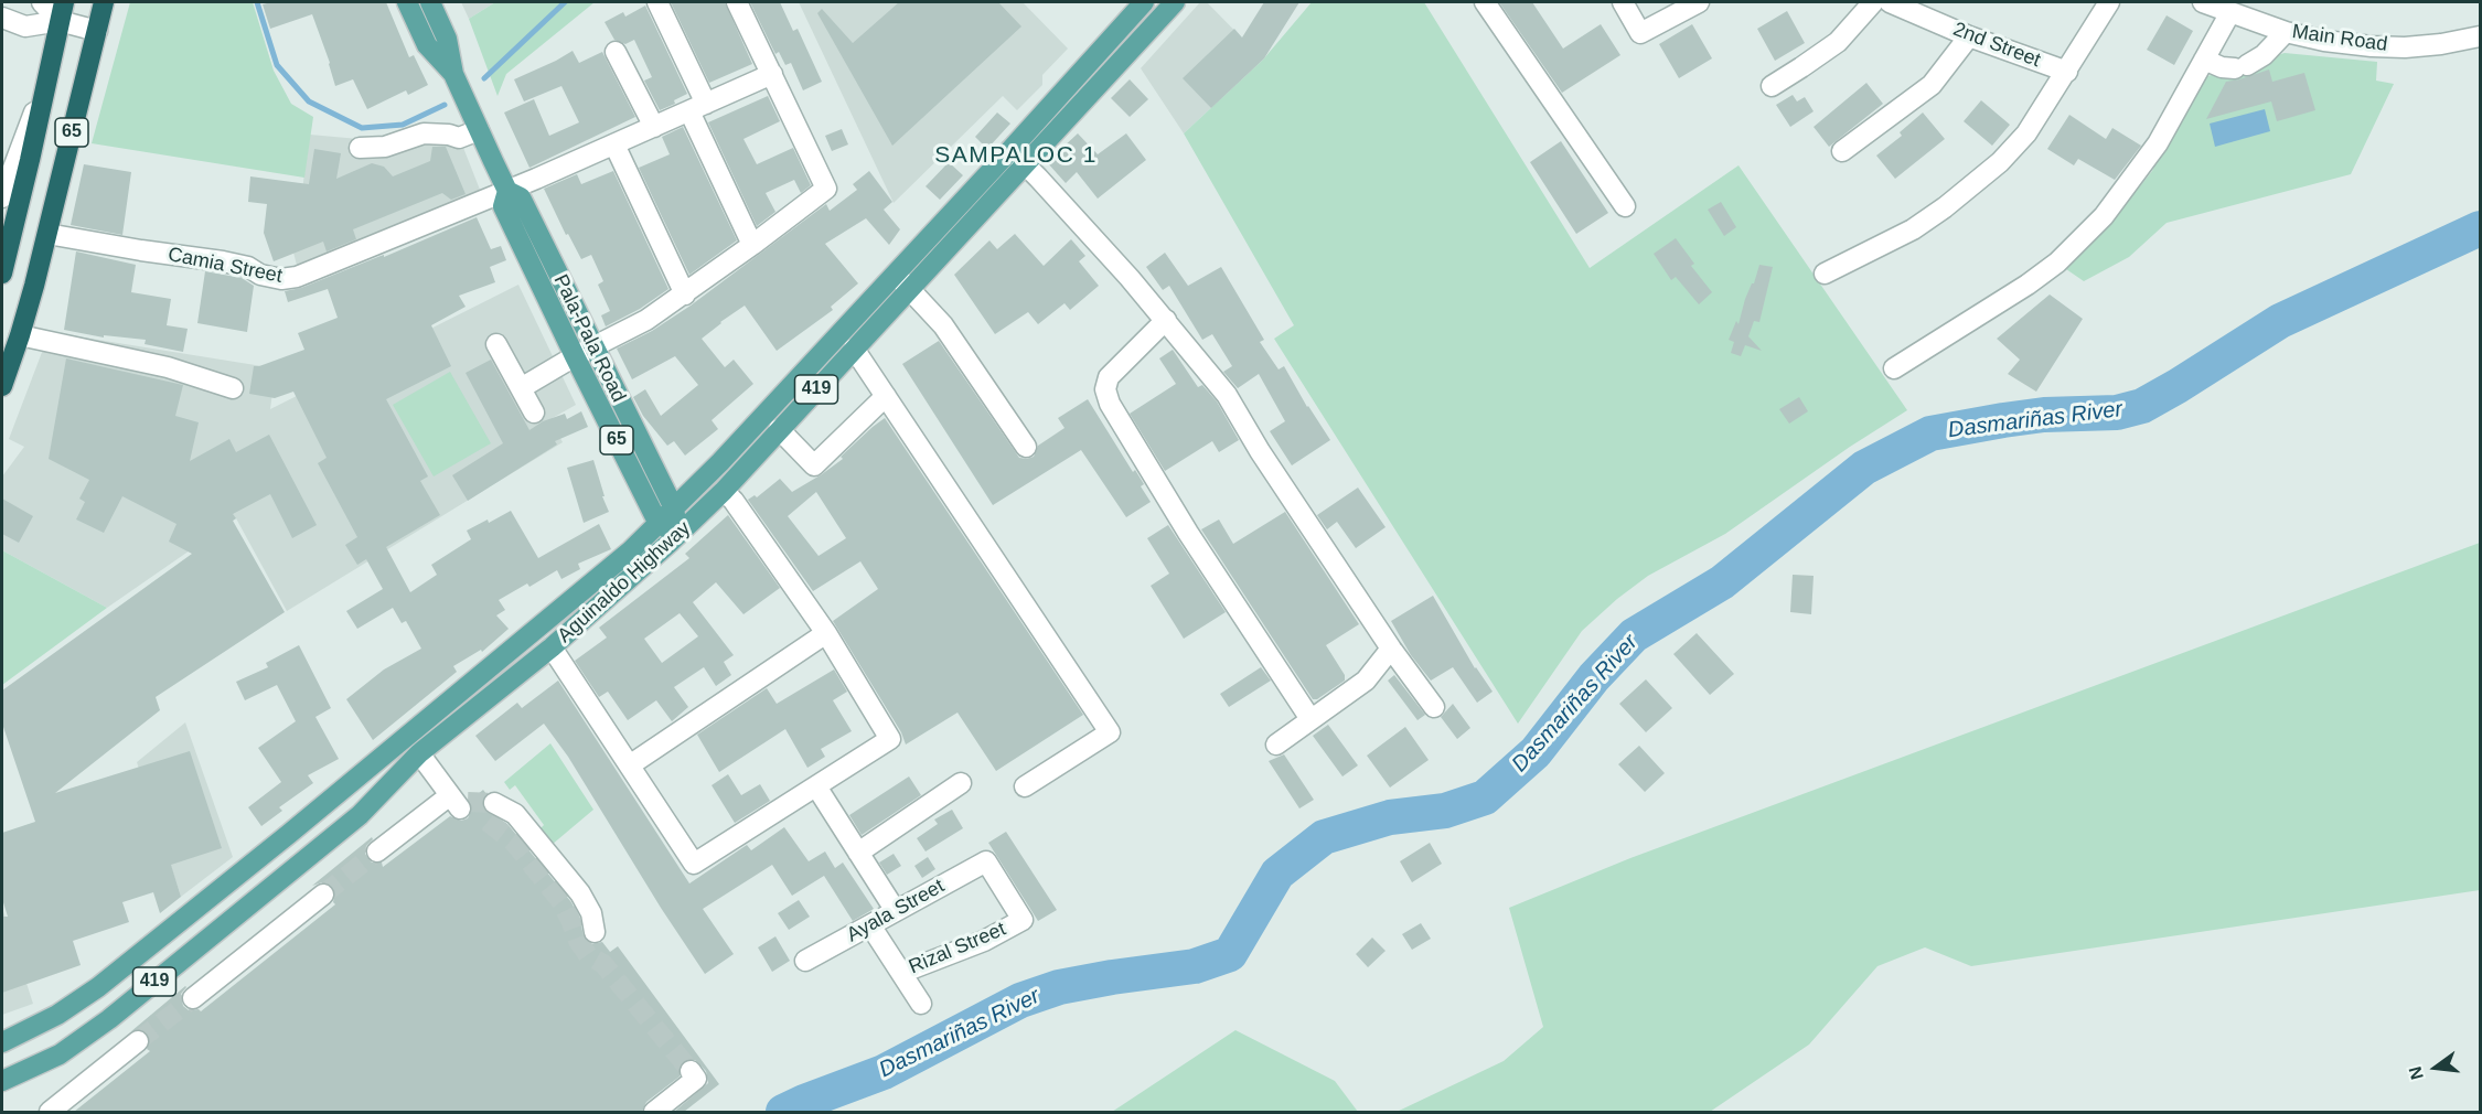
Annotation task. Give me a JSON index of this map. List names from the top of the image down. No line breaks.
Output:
{"streets":{"highway":["65"],"main road":["Pala-Pala Road","419","Aguinaldo Highway"],"street":["Main Road","2nd Street","Camia Street","Ayala Street","Rizal Street"]},"crossings":[["65","Camia Street"],["Camia Street","Pala-Pala Road"],["Pala-Pala Road","Aguinaldo Highway"],["Ayala Street","Rizal Street"]],"districts":["SAMPALOC 1"],"water":["Dasmariñas River"],"north":"left"}
